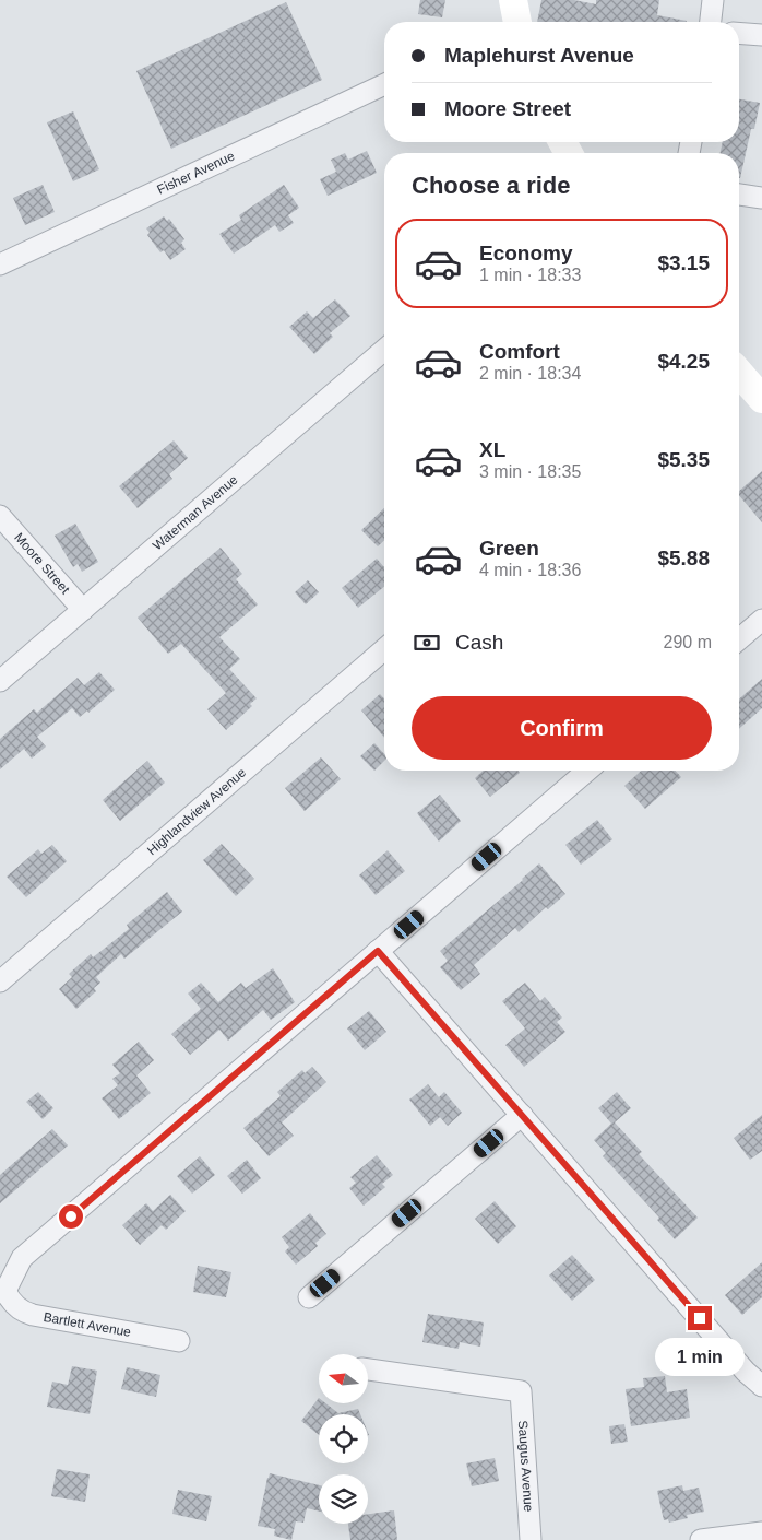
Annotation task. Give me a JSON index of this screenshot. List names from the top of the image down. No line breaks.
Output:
{"streets":{"street":["Fisher Avenue","Waterman Avenue","Moore Street","Highlandview Avenue","Bartlett Avenue","Saugus Avenue"]},"crossings":[["Waterman Avenue","Moore Street"]],"north":"left","page":{"banner":["Maplehurst Avenue","Moore Street"],"heading":"Choose a ride","list":[{"name":"Economy","note":"1 min · 18:33","value":"$3.15"},{"name":"Comfort","note":"2 min · 18:34","value":"$4.25"},{"name":"XL","note":"3 min · 18:35","value":"$5.35"},{"name":"Green","note":"4 min · 18:36","value":"$5.88"}],"pay":["Cash","290 m"],"buttons":"Confirm","bubble":"1 min"}}
